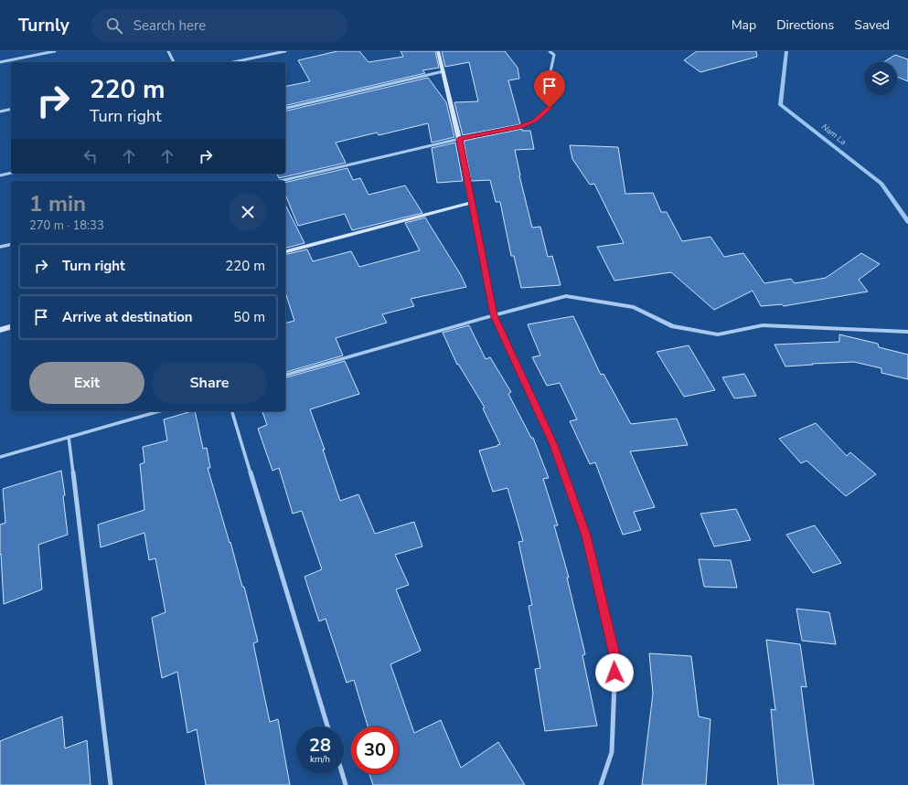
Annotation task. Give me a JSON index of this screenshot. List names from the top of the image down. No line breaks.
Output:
{"water":["Nam La"],"page":{"header":"Turnly","search":"Search here","nav":["Map","Directions","Saved"],"turn":["220 m","Turn right"],"heading":["1 min","270 m · 18:33"],"list":[{"name":"Turn right","value":"220 m"},{"name":"Arrive at destination","value":"50 m"}],"buttons":["Exit","Share"],"speed":"28 km/h","limit":"30"}}
